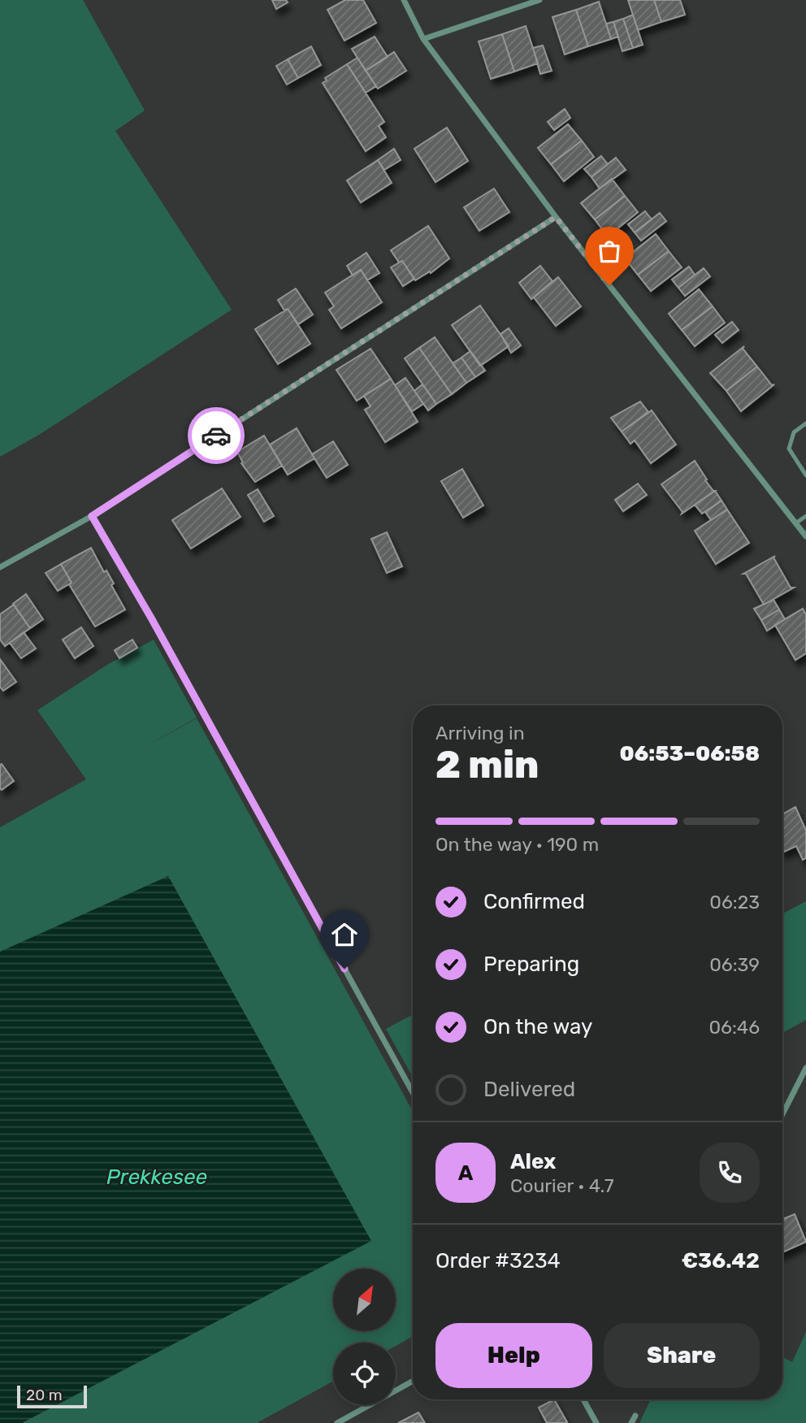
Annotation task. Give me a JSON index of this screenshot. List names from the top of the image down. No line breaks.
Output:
{"water":["Prekkesee"],"scale_bar":"20 m","north":"top right","page":{"heading":["2 min","Arriving in","06:53–06:58"],"panel":["Alex","Courier · 4.7","Order #3234","€36.42"],"bar":"On the way · 190 m","list":[["Confirmed","06:23"],["Preparing","06:39"],["On the way","06:46"],"Delivered"],"round":"A","buttons":["Help","Share"],"scale":"20 m"}}
